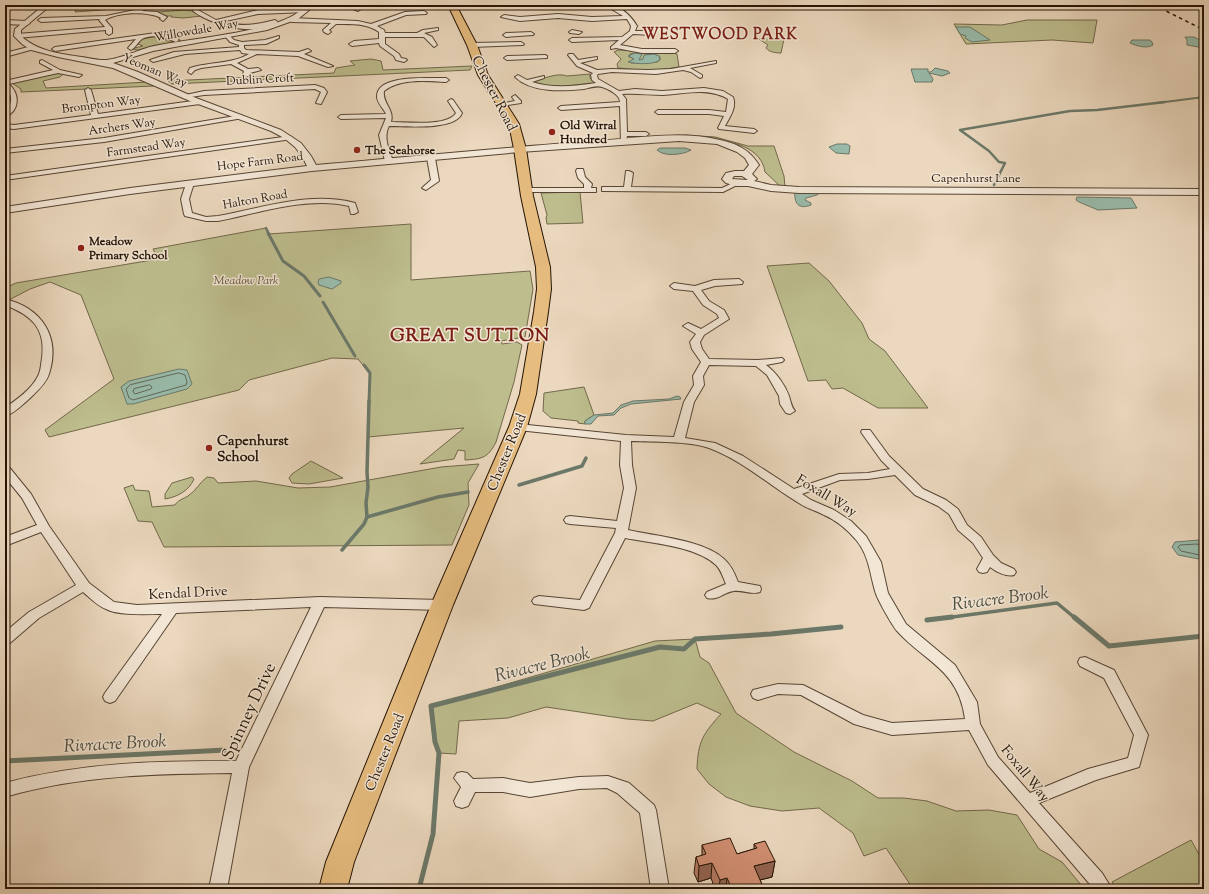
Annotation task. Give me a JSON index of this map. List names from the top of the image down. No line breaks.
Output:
{"streets":{"main road":["Chester Road"],"street":["Willowdale Way","Yeoman Way","Dublin Croft","Brompton Way","Archers Way","Farmstead Way","Hope Farm Road","Capenhurst Lane","Halton Road","Foxall Way","Kendal Drive","Spinney Drive"]},"crossings":[["Willowdale Way","Yeoman Way"],["Yeoman Way","Dublin Croft"],["Yeoman Way","Brompton Way"],["Yeoman Way","Archers Way"],["Yeoman Way","Farmstead Way"],["Yeoman Way","Hope Farm Road"],["Chester Road","Hope Farm Road"],["Chester Road","Foxall Way"],["Chester Road","Kendal Drive"],["Hope Farm Road","Capenhurst Lane"],["Hope Farm Road","Halton Road"],["Kendal Drive","Spinney Drive"]],"districts":["WESTWOOD PARK","GREAT SUTTON"],"water":["Rivacre Brook","Rivracre Brook"],"parks":["Meadow Park"],"places":["Old Wirral Hundred","The Seahorse","Meadow Primary School","Capenhurst School"]}
